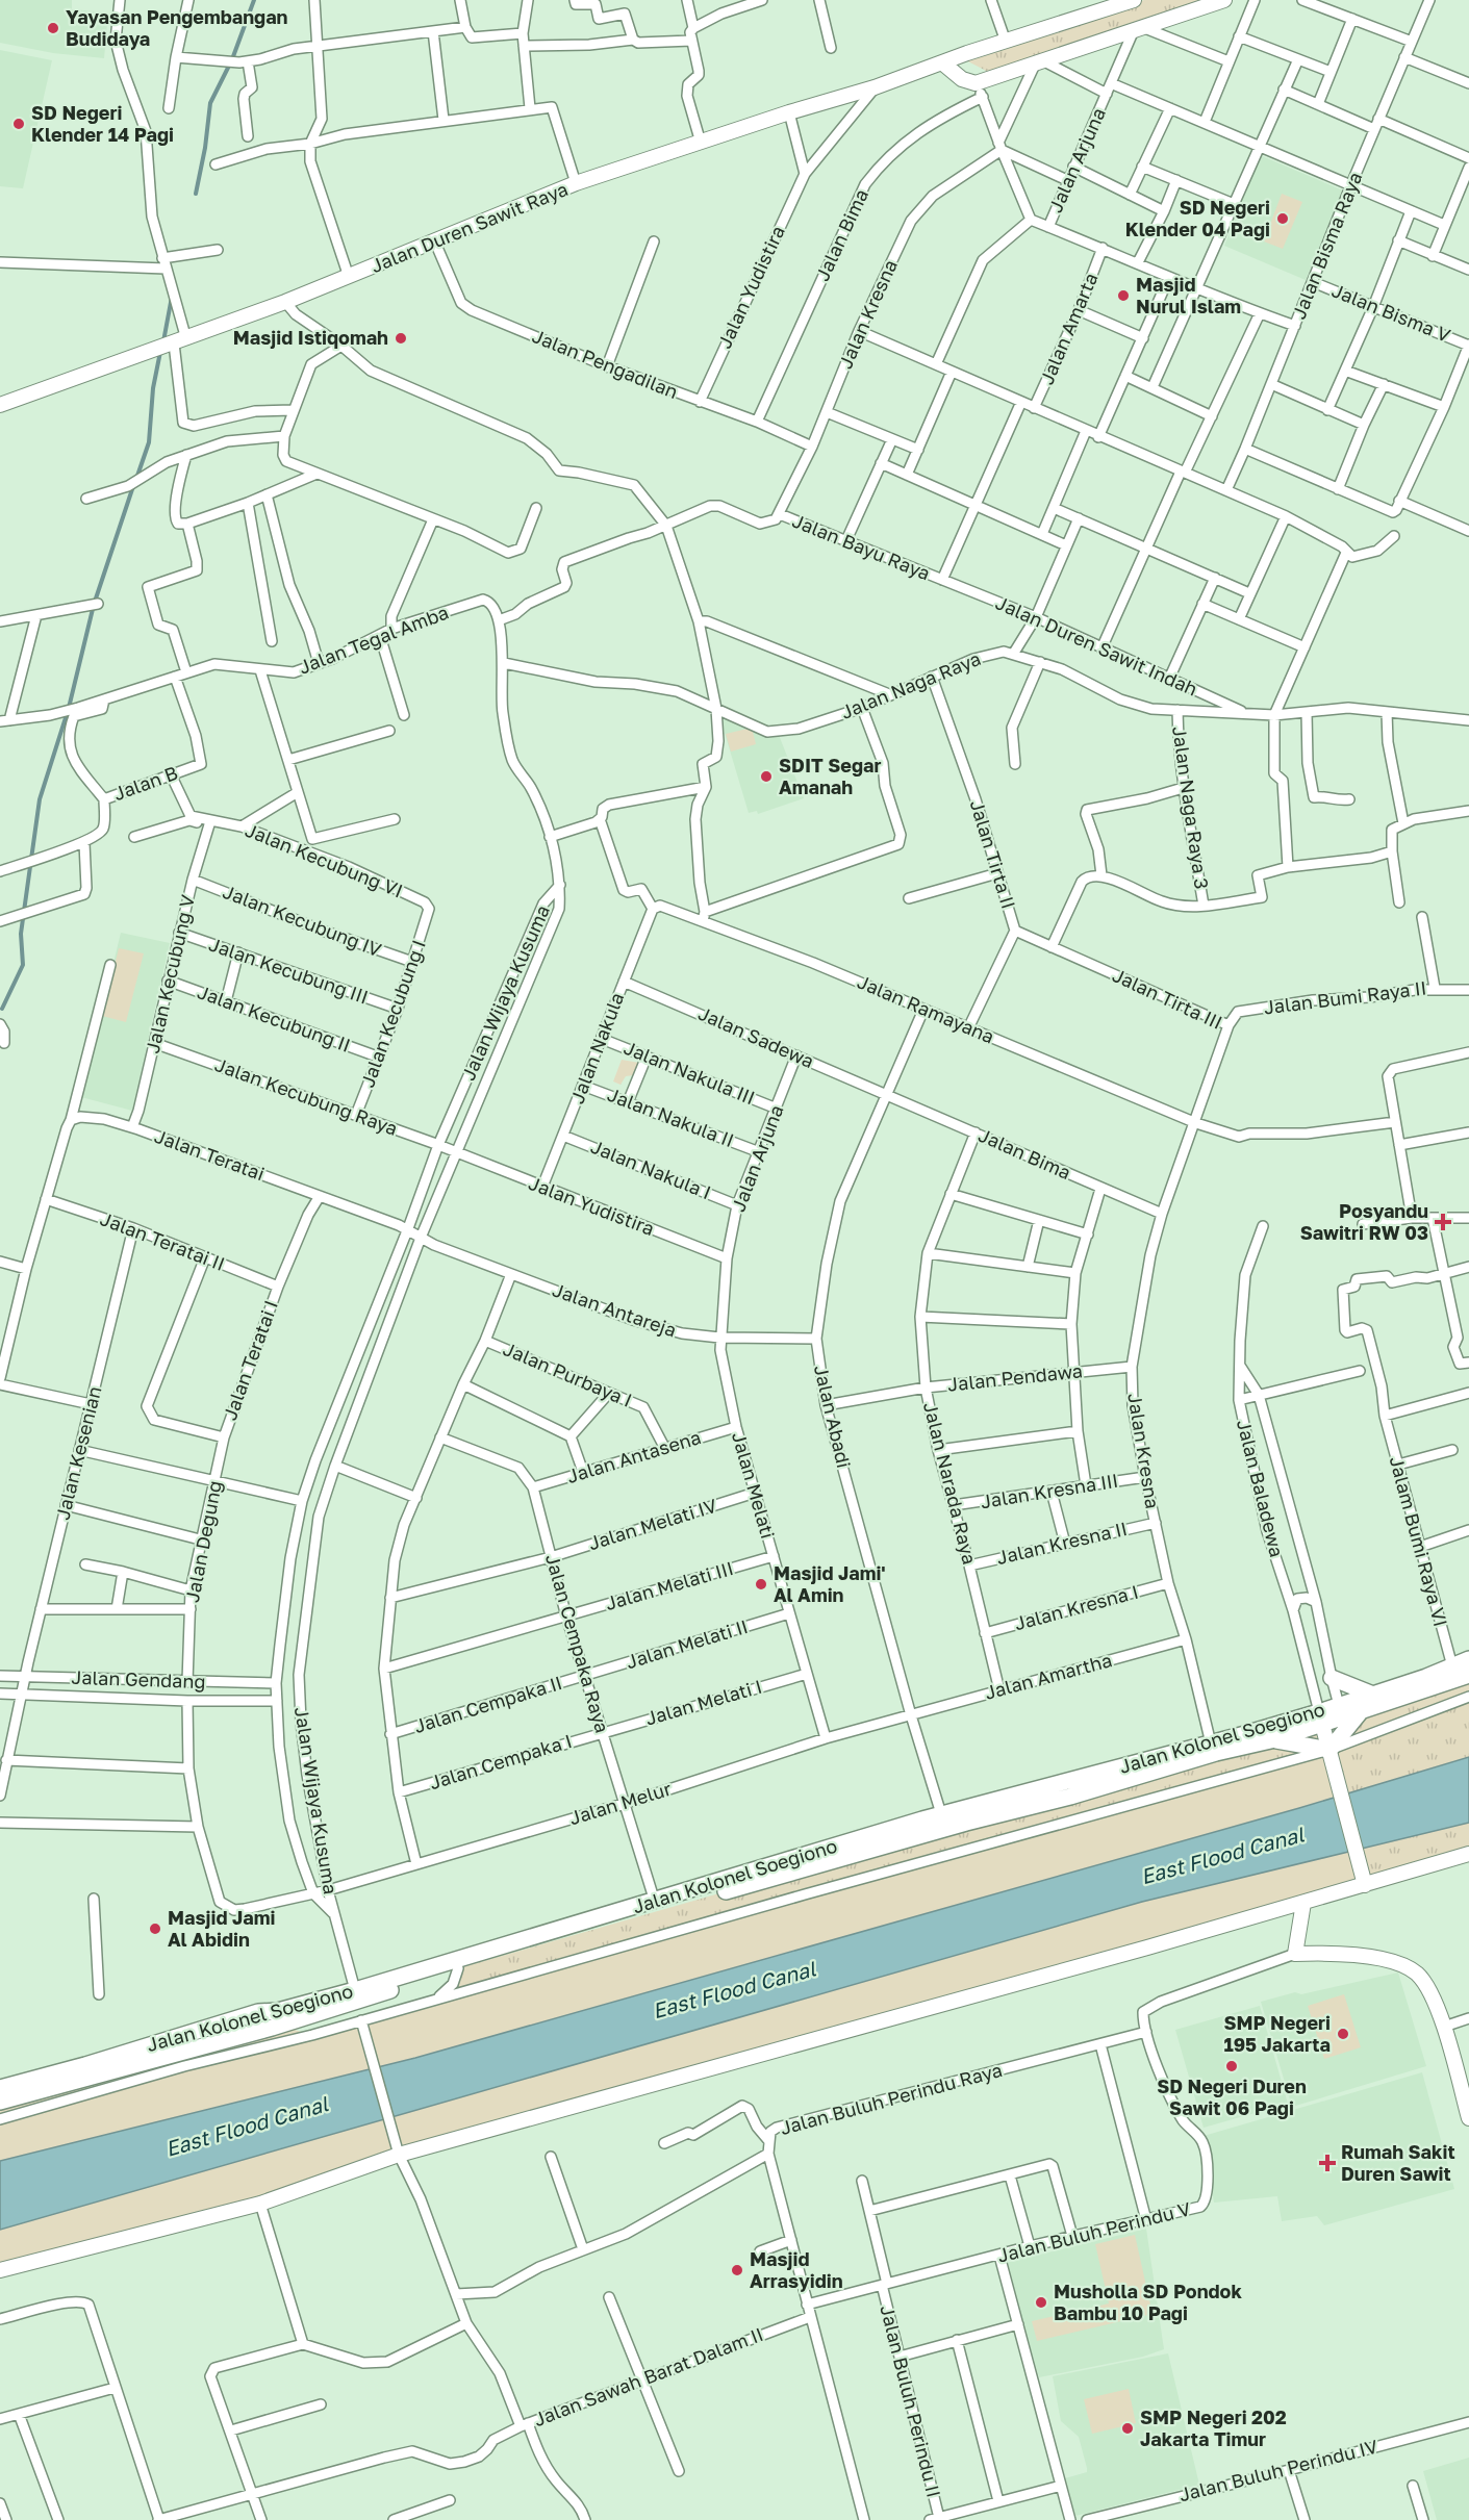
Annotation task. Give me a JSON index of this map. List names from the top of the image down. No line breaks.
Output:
{"streets":{"main road":["Jalan Kolonel Soegiono"],"street":["Jalan Arjuna","Jalan Duren Sawit Raya","Jalan Bima","Jalan Bisma Raya","Jalan Yudistira","Jalan Bisma V","Jalan Kresna","Jalan Amarta","Jalan Pengadilan","Jalan Bayu Raya","Jalan Tegal Amba","Jalan Duren Sawit Indah","Jalan Naga Raya","Jalan B","Jalan Naga Raya 3","Jalan Tirta II","Jalan Kecubung VI","Jalan Kecubung IV","Jalan Kecubung III","Jalan Kecubung V","Jalan Wijaya Kusuma","Jalan Bumi Raya II","Jalan Tirta III","Jalan Ramayana","Jalan Kecubung I","Jalan Kecubung II","Jalan Sadewa","Jalan Nakula","Jalan Nakula III","Jalan Kecubung Raya","Jalan Nakula II","Jalan Teratai","Jalan Nakula I","Jalan Teratai II","Jalan Antareja","Jalan Teratai I","Jalan Purbaya I","Jalan Pendawa","Jalan Abadi","Jalan Kesenian","Jalan Antasena","Jalan Narada Raya","Jalan Melati","Jalan Baladewa","Jalan Kresna III","Jalan Melati IV","Jalan Degung","Jalam Bumi Raya VI","Jalan Kresna II","Jalan Melati III","Jalan Kresna I","Jalan Cempaka Raya","Jalan Melati II","Jalan Amartha","Jalan Gendang","Jalan Melati I","Jalan Cempaka II","Jalan Cempaka I","Jalan Melur","Jalan Buluh Perindu Raya","Jalan Buluh Perindu V","Jalan Sawah Barat Dalam II","Jalan Buluh Perindu II","Jalan Buluh Perindu IV"]},"crossings":[["Jalan Arjuna","Jalan Yudistira"],["Jalan Arjuna","Jalan Amarta"],["Jalan Arjuna","Jalan Sadewa"],["Jalan Arjuna","Jalan Nakula III"],["Jalan Arjuna","Jalan Nakula II"],["Jalan Arjuna","Jalan Nakula I"],["Jalan Arjuna","Jalan Antareja"],["Jalan Arjuna","Jalan Melati"],["Jalan Duren Sawit Raya","Jalan Yudistira"],["Jalan Duren Sawit Raya","Jalan Pengadilan"],["Jalan Bima","Jalan Kresna"],["Jalan Bima","Jalan Pengadilan"],["Jalan Bima","Jalan Sadewa"],["Jalan Bima","Jalan Abadi"],["Jalan Bima","Jalan Narada Raya"],["Jalan Bisma Raya","Jalan Bisma V"],["Jalan Bisma Raya","Jalan Amarta"],["Jalan Yudistira","Jalan Pengadilan"],["Jalan Yudistira","Jalan Wijaya Kusuma"],["Jalan Yudistira","Jalan Nakula"],["Jalan Yudistira","Jalan Kecubung Raya"],["Jalan Kresna","Jalan Pengadilan"],["Jalan Kresna","Jalan Bayu Raya"],["Jalan Kresna","Jalan Tirta III"],["Jalan Kresna","Jalan Ramayana"],["Jalan Kresna","Jalan Pendawa"],["Jalan Kresna","Jalan Kresna III"],["Jalan Kresna","Jalan Kresna II"],["Jalan Kresna","Jalan Kresna I"],["Jalan Kresna","Jalan Amartha"],["Jalan Kresna","Jalan Kolonel Soegiono"],["Jalan Bayu Raya","Jalan Duren Sawit Indah"],["Jalan Tegal Amba","Jalan B"],["Jalan Duren Sawit Indah","Jalan Naga Raya"],["Jalan Naga Raya","Jalan Naga Raya 3"],["Jalan Naga Raya","Jalan Tirta II"],["Jalan Tirta II","Jalan Tirta III"],["Jalan Tirta II","Jalan Ramayana"],["Jalan Kecubung VI","Jalan Kecubung V"],["Jalan Kecubung VI","Jalan Kecubung I"],["Jalan Kecubung IV","Jalan Kecubung V"],["Jalan Kecubung IV","Jalan Kecubung I"],["Jalan Kecubung III","Jalan Kecubung V"],["Jalan Kecubung III","Jalan Kecubung I"],["Jalan Kecubung V","Jalan Kecubung II"],["Jalan Kecubung V","Jalan Kecubung Raya"],["Jalan Kecubung V","Jalan Teratai"],["Jalan Wijaya Kusuma","Jalan Kecubung Raya"],["Jalan Wijaya Kusuma","Jalan Teratai"],["Jalan Wijaya Kusuma","Jalan Antareja"],["Jalan Wijaya Kusuma","Jalan Gendang"],["Jalan Wijaya Kusuma","Jalan Kolonel Soegiono"],["Jalan Wijaya Kusuma","Jalan Melur"],["Jalan Bumi Raya II","Jalan Tirta III"],["Jalan Tirta III","Jalan Ramayana"],["Jalan Ramayana","Jalan Nakula"],["Jalan Ramayana","Jalan Abadi"],["Jalan Kecubung I","Jalan Kecubung II"],["Jalan Kecubung I","Jalan Kecubung Raya"],["Jalan Sadewa","Jalan Nakula"],["Jalan Sadewa","Jalan Abadi"],["Jalan Nakula","Jalan Nakula III"],["Jalan Nakula","Jalan Nakula II"],["Jalan Nakula","Jalan Nakula I"],["Jalan Teratai","Jalan Antareja"],["Jalan Teratai","Jalan Teratai I"],["Jalan Teratai II","Jalan Teratai I"],["Jalan Teratai II","Jalan Kesenian"],["Jalan Antareja","Jalan Abadi"],["Jalan Antareja","Jalan Melati"],["Jalan Teratai I","Jalan Degung"],["Jalan Purbaya I","Jalan Antasena"],["Jalan Pendawa","Jalan Abadi"],["Jalan Pendawa","Jalan Narada Raya"],["Jalan Abadi","Jalan Amartha"],["Jalan Abadi","Jalan Kolonel Soegiono"],["Jalan Abadi","Jalan Melur"],["Jalan Kesenian","Jalan Gendang"],["Jalan Antasena","Jalan Melati"],["Jalan Antasena","Jalan Cempaka Raya"],["Jalan Narada Raya","Jalan Kresna III"],["Jalan Narada Raya","Jalan Kresna II"],["Jalan Narada Raya","Jalan Kresna I"],["Jalan Narada Raya","Jalan Amartha"],["Jalan Melati","Jalan Melati IV"],["Jalan Melati","Jalan Melati III"],["Jalan Melati","Jalan Melati II"],["Jalan Melati","Jalan Melati I"],["Jalan Melati","Jalan Melur"],["Jalan Baladewa","Jalan Kolonel Soegiono"],["Jalan Melati IV","Jalan Cempaka Raya"],["Jalan Degung","Jalan Gendang"],["Jalam Bumi Raya VI","Jalan Kolonel Soegiono"],["Jalan Melati III","Jalan Cempaka Raya"],["Jalan Cempaka Raya","Jalan Melati II"],["Jalan Cempaka Raya","Jalan Melati I"],["Jalan Cempaka Raya","Jalan Cempaka II"],["Jalan Cempaka Raya","Jalan Kolonel Soegiono"],["Jalan Cempaka Raya","Jalan Cempaka I"],["Jalan Cempaka Raya","Jalan Melur"],["Jalan Melati II","Jalan Cempaka II"],["Jalan Amartha","Jalan Melur"],["Jalan Melati I","Jalan Cempaka I"],["Jalan Buluh Perindu Raya","Jalan Buluh Perindu V"],["Jalan Buluh Perindu Raya","Jalan Sawah Barat Dalam II"],["Jalan Buluh Perindu V","Jalan Buluh Perindu II"]],"water":["East Flood Canal"],"places":{"other":["Yayasan Pengembangan Budidaya","SD Negeri Klender 14 Pagi","SD Negeri Klender 04 Pagi","Masjid Nurul Islam","Masjid Istiqomah","SDIT Segar Amanah","Masjid Jami' Al Amin","Masjid Jami Al Abidin","SMP Negeri 195 Jakarta","SD Negeri Duren Sawit 06 Pagi","Masjid Arrasyidin","Musholla SD Pondok Bambu 10 Pagi","SMP Negeri 202 Jakarta Timur"],"health":["Posyandu Sawitri RW 03","Rumah Sakit Duren Sawit"]}}
